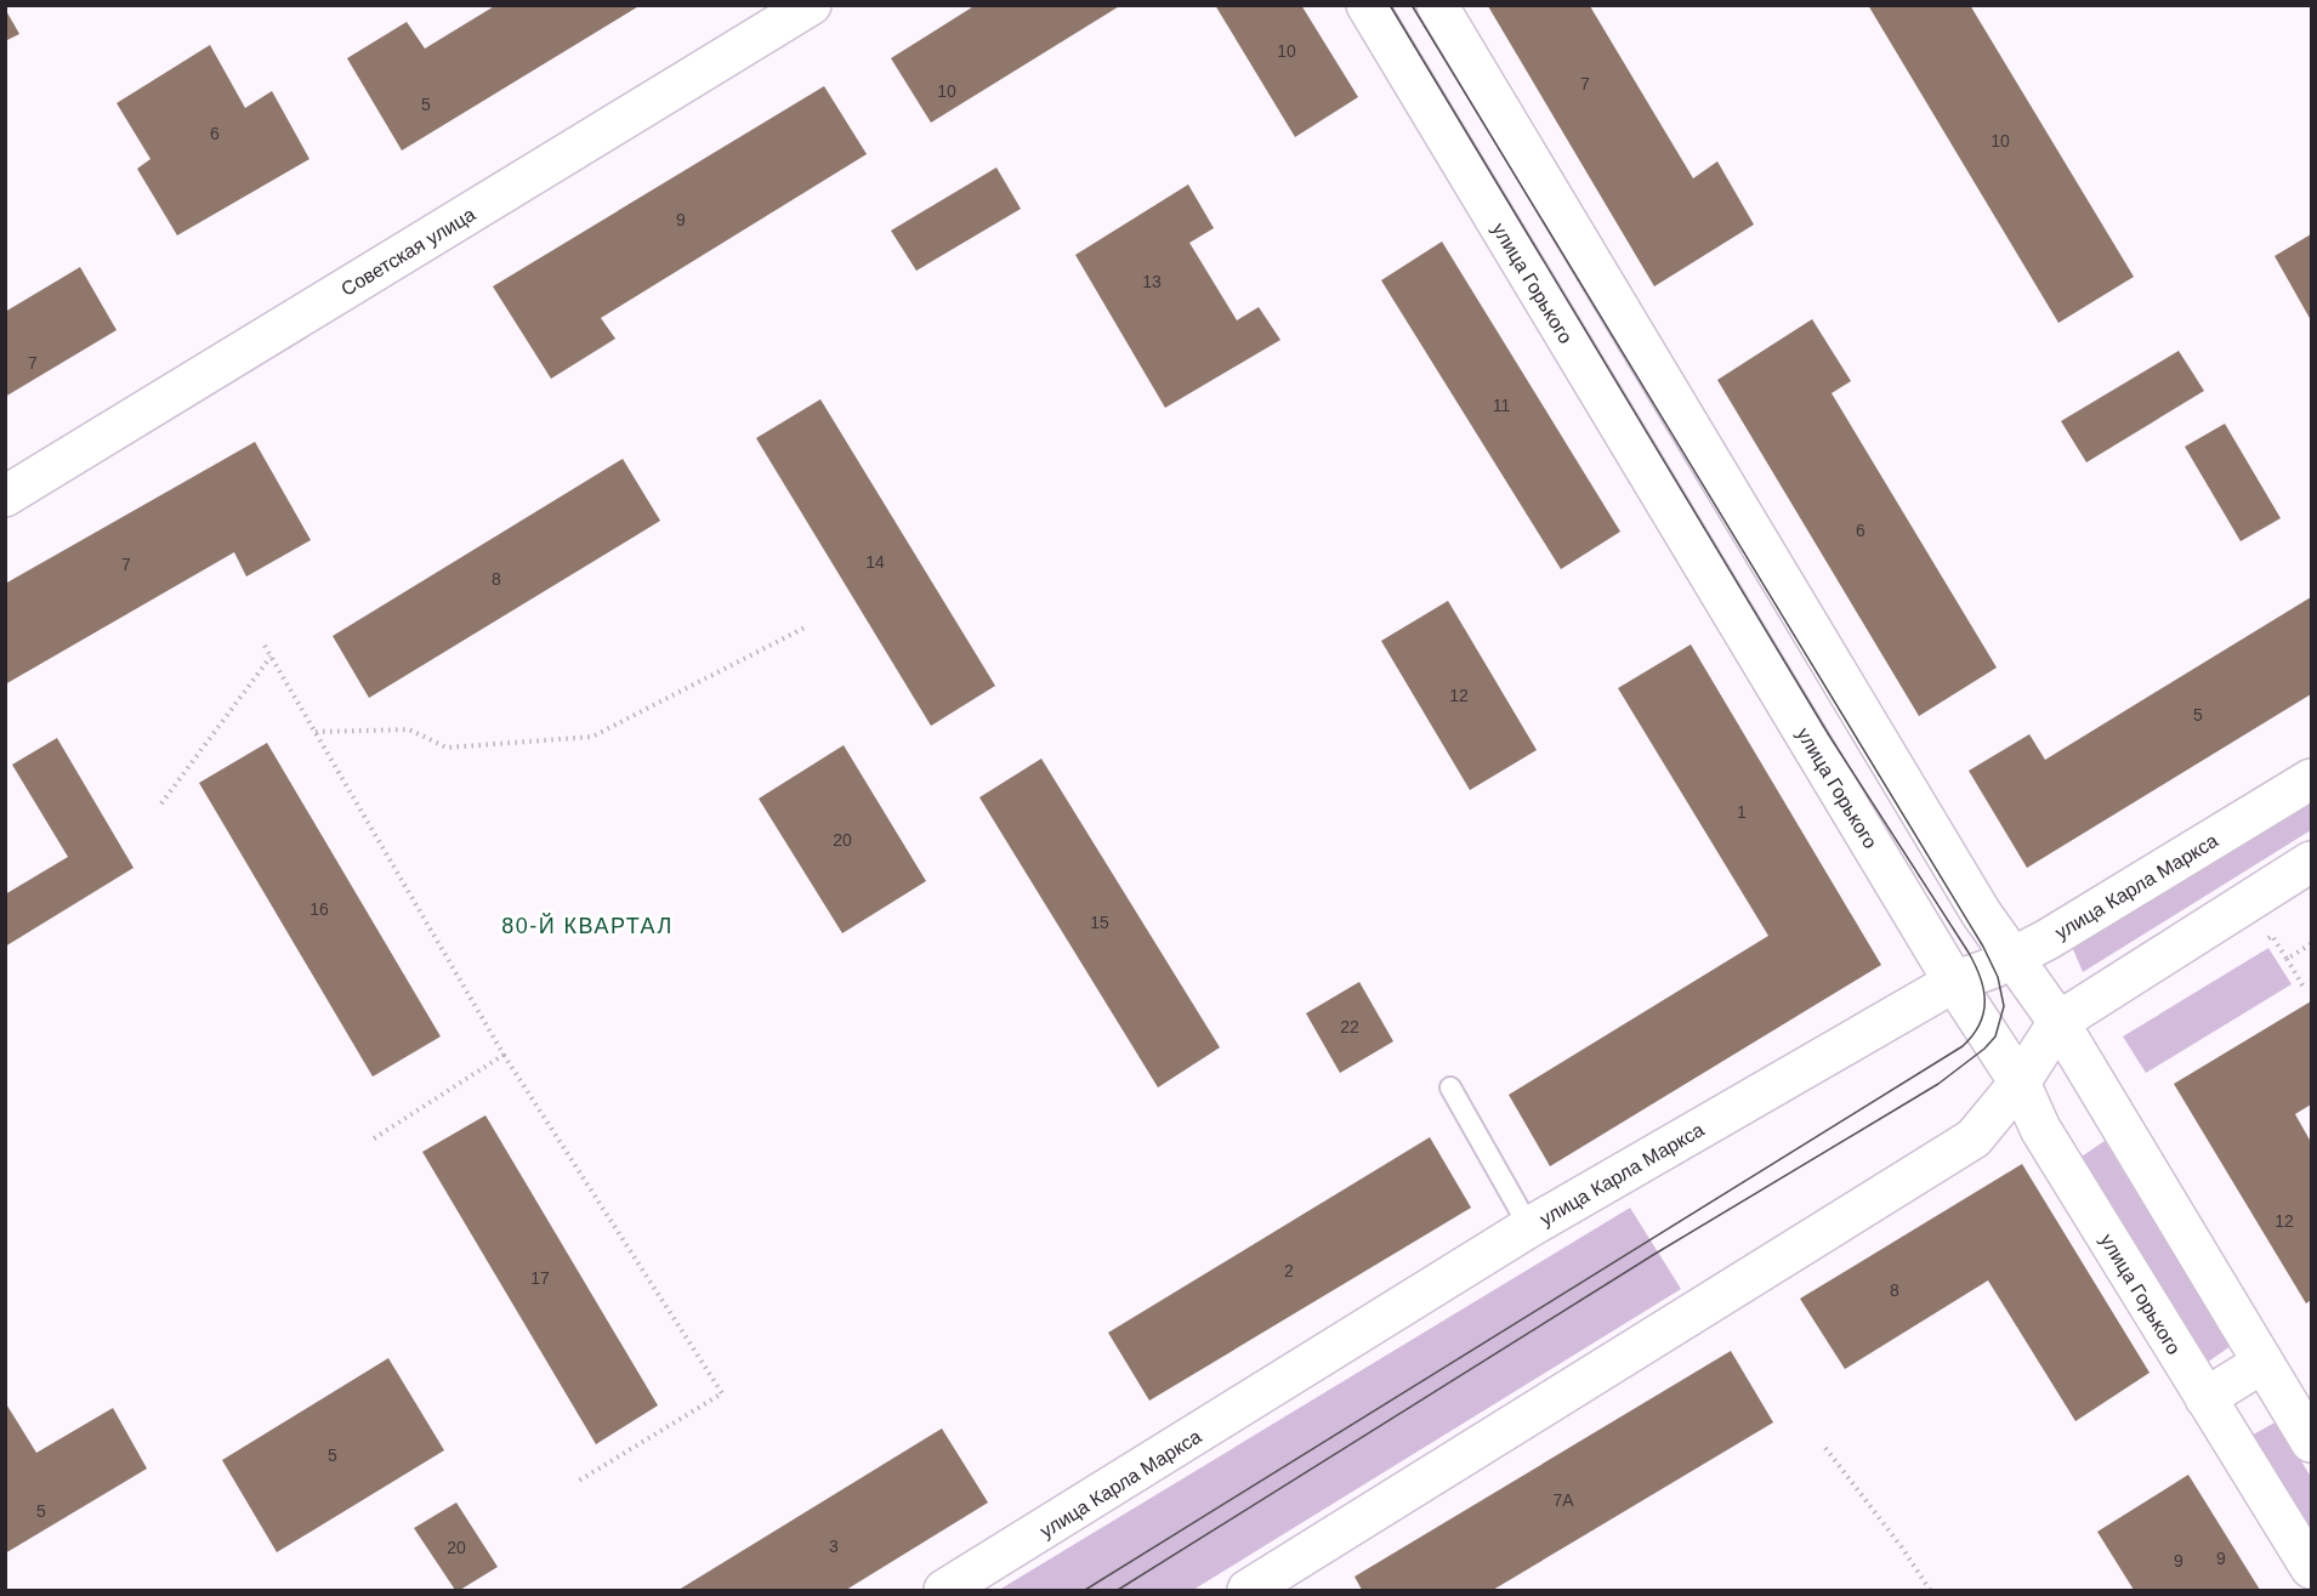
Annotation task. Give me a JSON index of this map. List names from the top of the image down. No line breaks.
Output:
{"streets":{"main road":["Советская улица","улица Горького","улица Карла Маркса"]},"crossings":[["улица Горького","улица Карла Маркса"]],"districts":["80-Й КВАРТАЛ"],"house_numbers":["10","7","10","5","6","10","9","13","7","11","6","14","7","8","12","5","1","20","16","15","22","12","2","17","8","5","7А","5","3","20","9","9"]}
